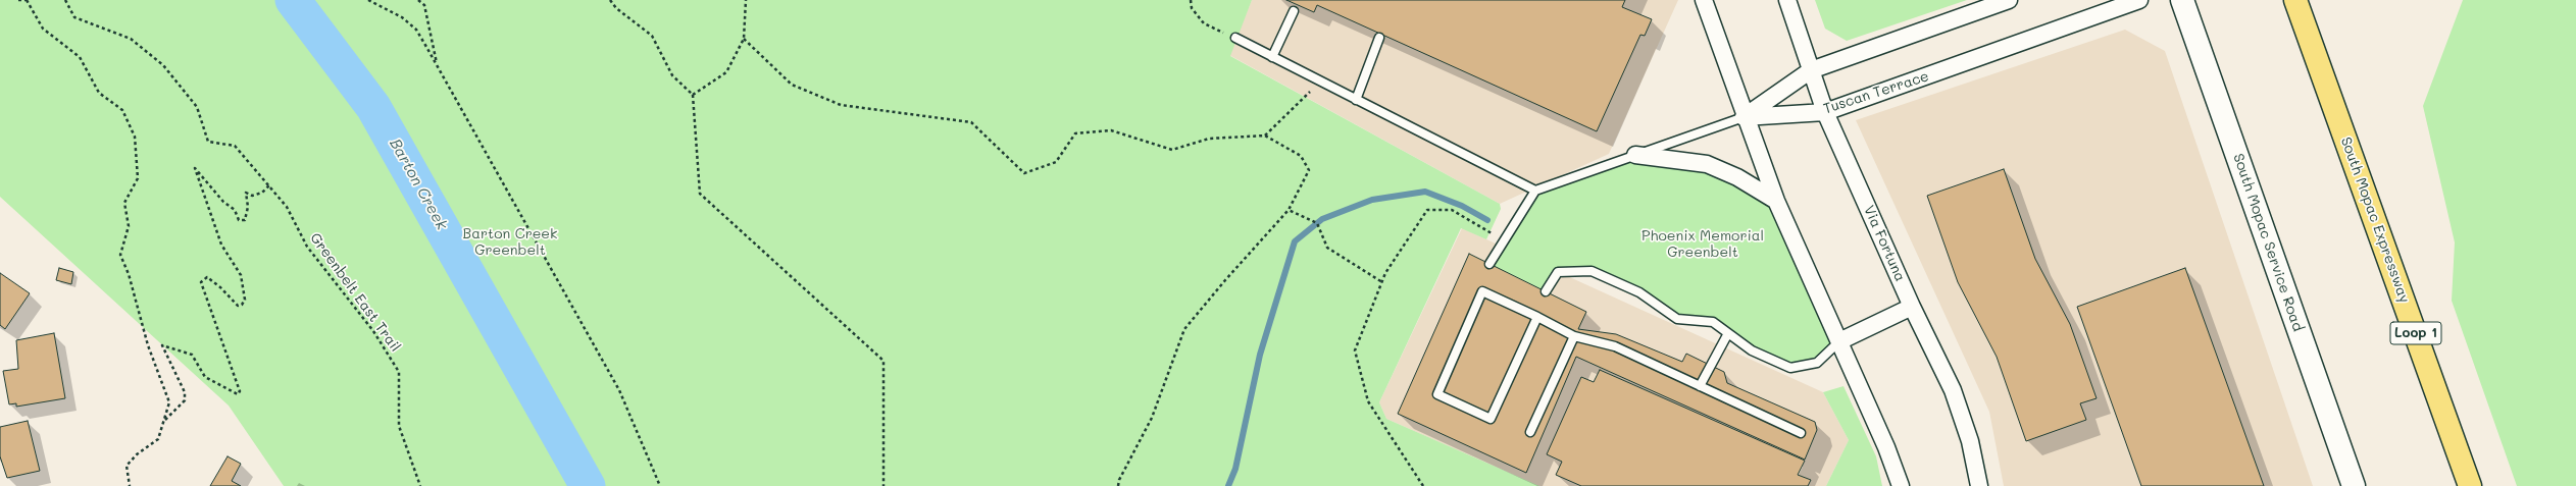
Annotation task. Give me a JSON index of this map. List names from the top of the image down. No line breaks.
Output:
{"streets":{"highway":["South Mopac Expressway","Loop 1"],"main road":["South Mopac Service Road"],"street":["Tuscan Terrace","Via Fortuna"],"path":["Greenbelt East Trail"]},"crossings":[["Tuscan Terrace","Via Fortuna"]],"water":["Barton Creek"],"parks":["Barton Creek Greenbelt","Phoenix Memorial Greenbelt"]}
